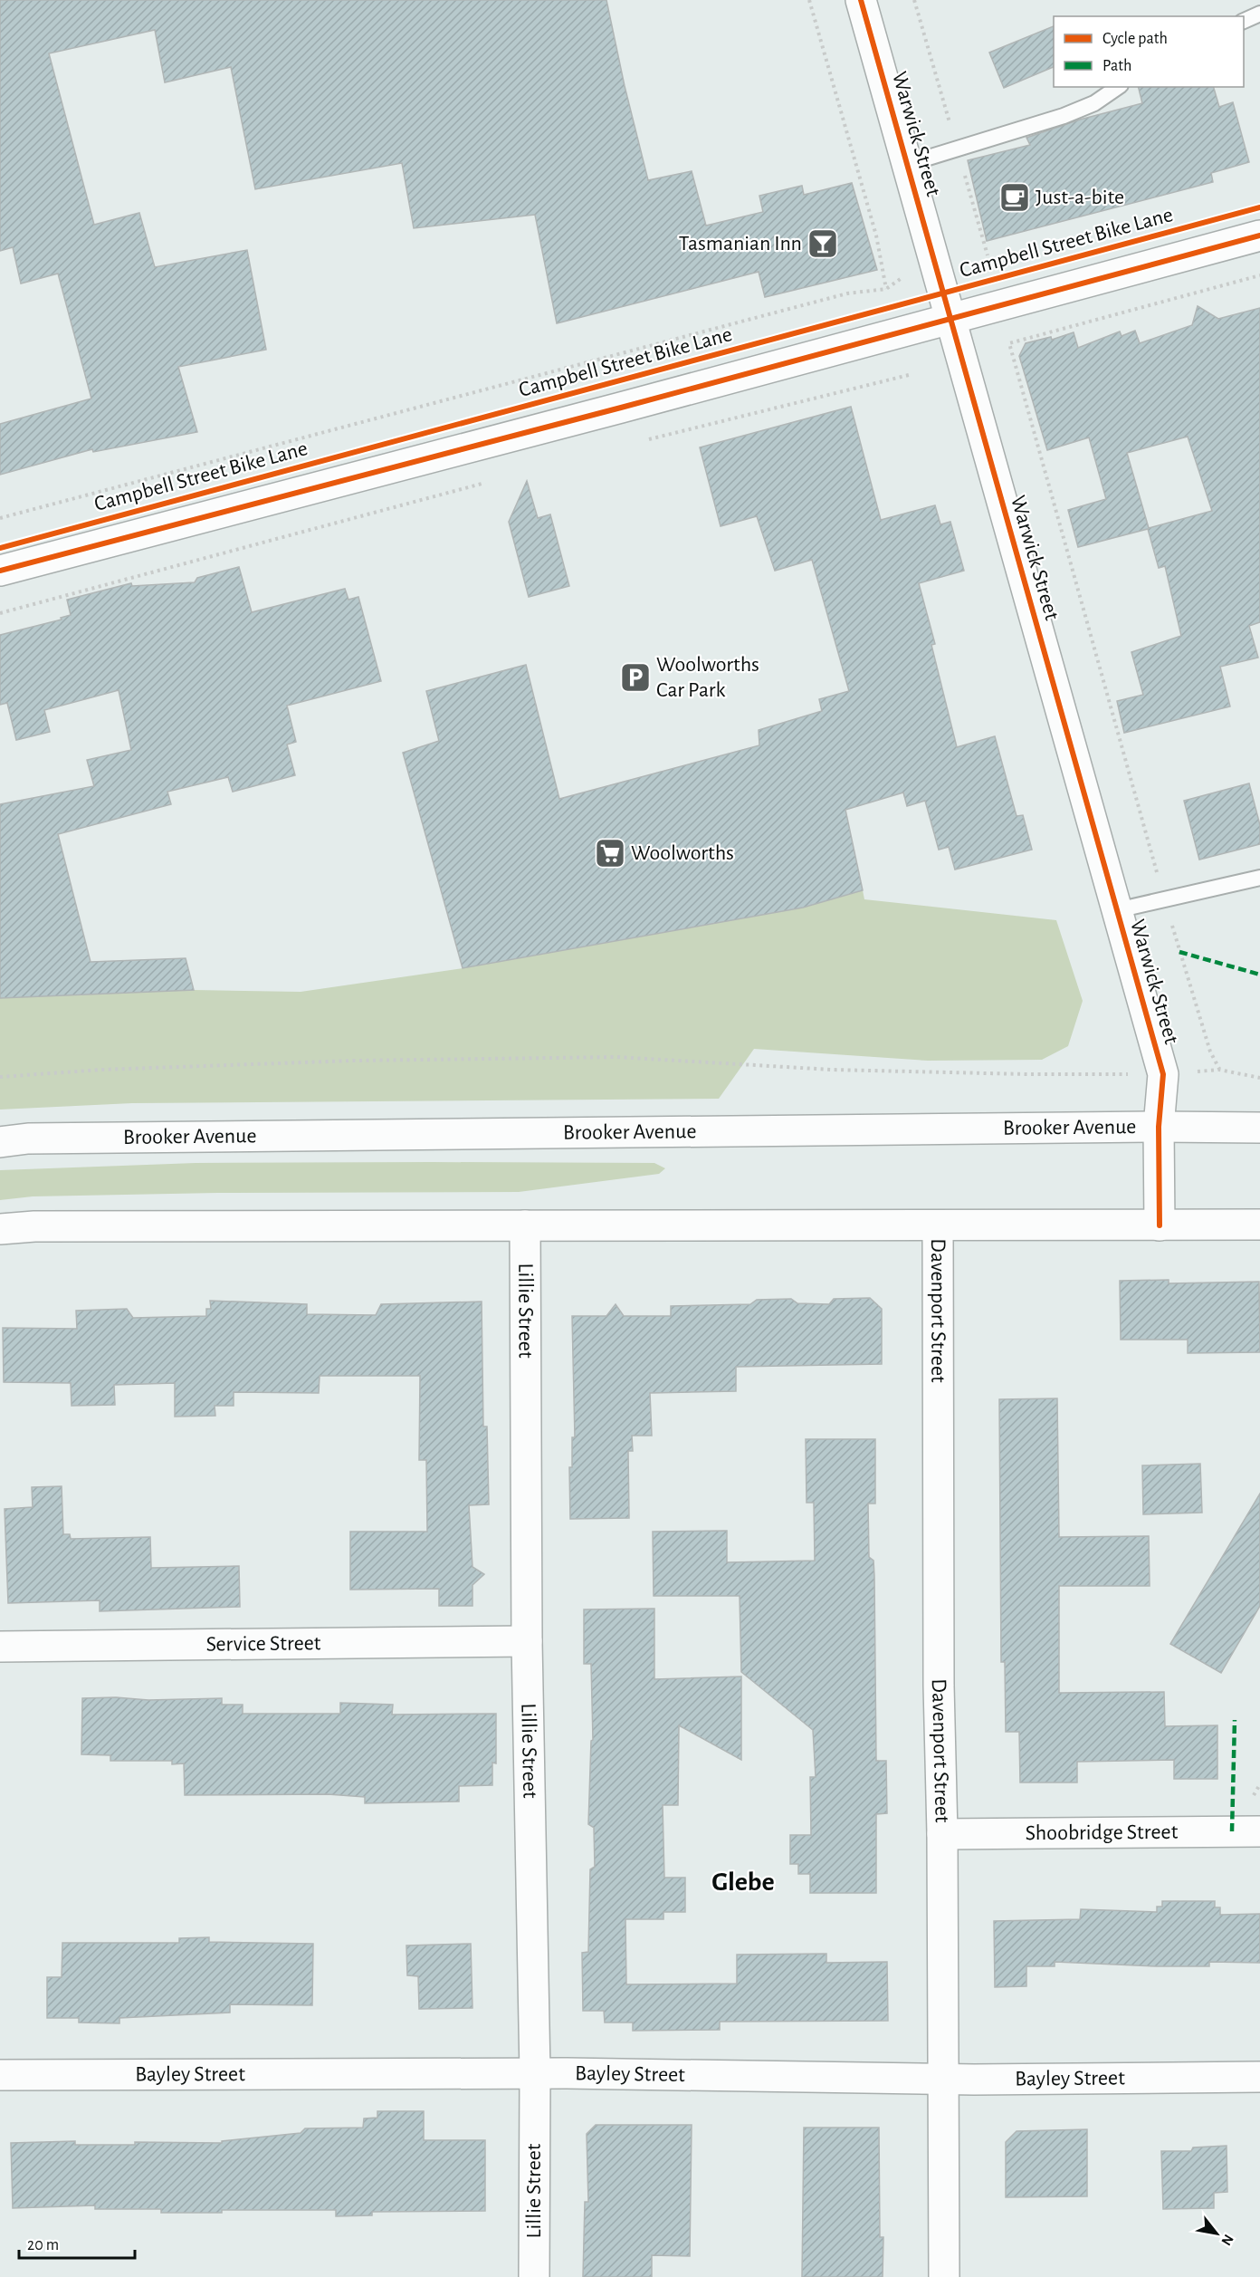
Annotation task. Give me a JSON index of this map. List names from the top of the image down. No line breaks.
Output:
{"streets":{"main road":["Warwick Street","Brooker Avenue","Lillie Street","Davenport Street","Service Street","Shoobridge Street","Bayley Street"],"cycle path":["Campbell Street Bike Lane"]},"crossings":[["Warwick Street","Brooker Avenue"],["Lillie Street","Service Street"],["Lillie Street","Bayley Street"],["Davenport Street","Shoobridge Street"],["Davenport Street","Bayley Street"]],"districts":["Glebe"],"places":{"cafe":["Just-a-bite"],"bar":["Tasmanian Inn"],"parking":["Woolworths Car Park"],"supermarket":["Woolworths"]},"legend":["Cycle path","Path"],"scale_bar":"20 m","north":"bottom right"}
